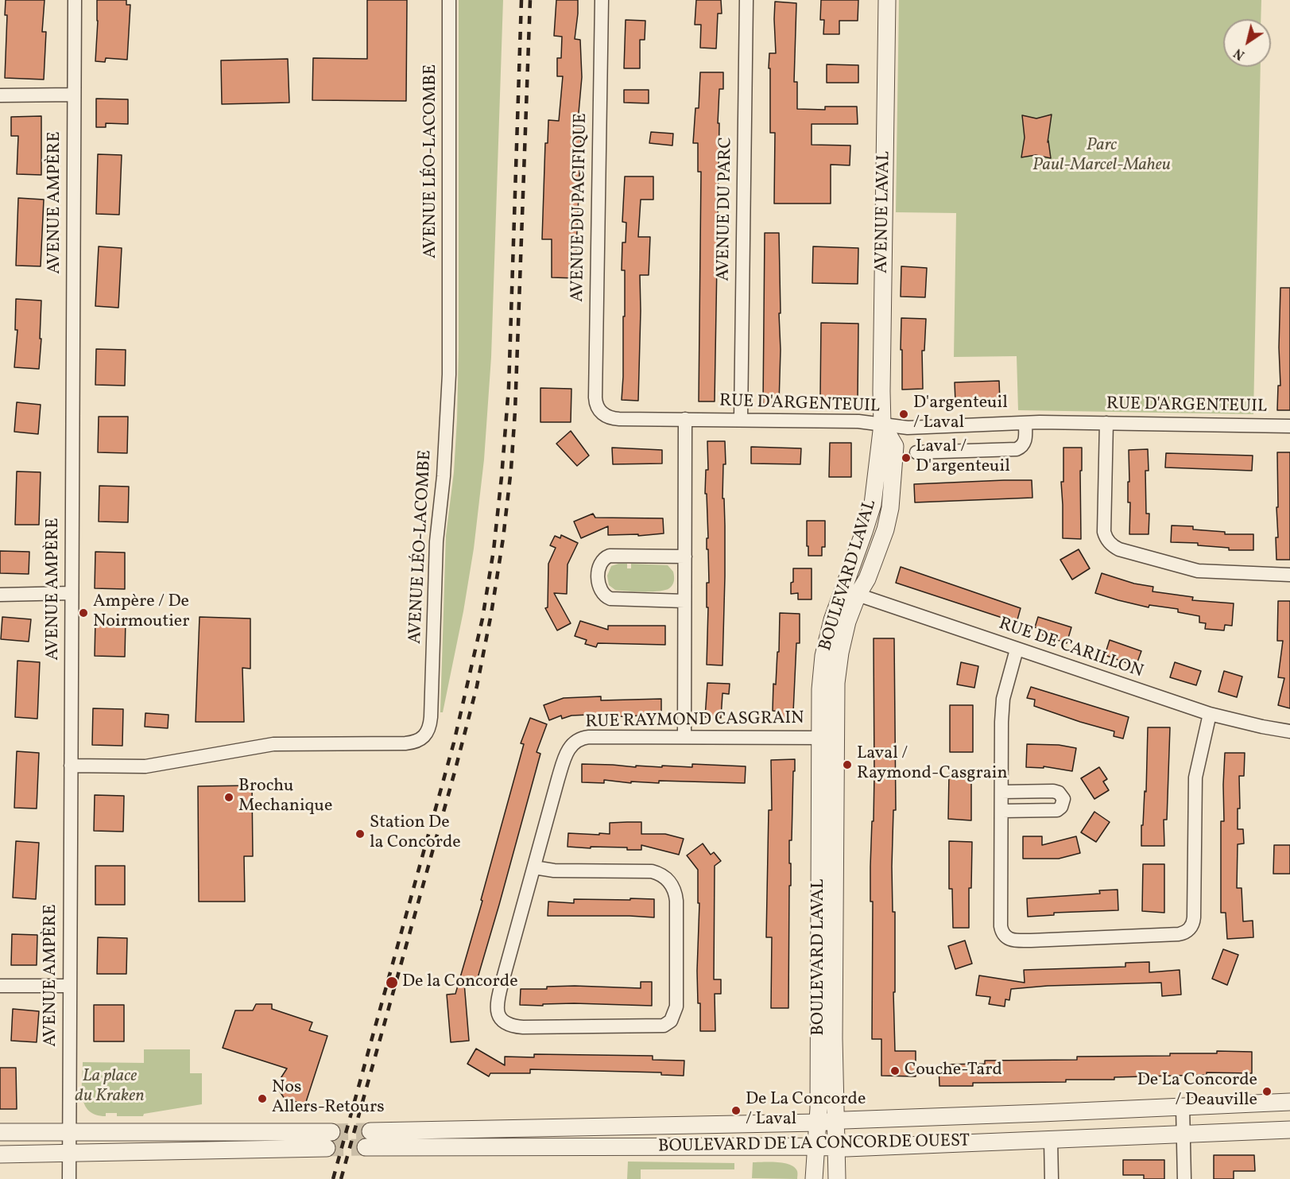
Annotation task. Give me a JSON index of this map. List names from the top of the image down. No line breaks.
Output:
{"streets":{"street":["AVENUE LÉO-LACOMBE","AVENUE AMPÈRE","AVENUE DU PACIFIQUE","AVENUE DU PARC","AVENUE LAVAL","RUE D'ARGENTEUIL","BOULEVARD LAVAL","RUE DE CARILLON","RUE RAYMOND CASGRAIN","BOULEVARD DE LA CONCORDE OUEST"]},"crossings":[["AVENUE LÉO-LACOMBE","AVENUE AMPÈRE"],["AVENUE DU PACIFIQUE","RUE D'ARGENTEUIL"],["AVENUE DU PARC","RUE D'ARGENTEUIL"],["AVENUE LAVAL","RUE D'ARGENTEUIL"],["AVENUE LAVAL","BOULEVARD LAVAL"],["RUE D'ARGENTEUIL","BOULEVARD LAVAL"],["BOULEVARD LAVAL","RUE DE CARILLON"],["BOULEVARD LAVAL","RUE RAYMOND CASGRAIN"],["BOULEVARD LAVAL","BOULEVARD DE LA CONCORDE OUEST"]],"parks":["Parc Paul-Marcel-Maheu","La place du Kraken"],"places":["D'argenteuil / Laval","Laval / D'argenteuil","Ampère / De Noirmoutier","Laval / Raymond-Casgrain","Brochu Mechanique","Station De la Concorde","De la Concorde","Couche-Tard","De La Concorde / Deauville","Nos Allers-Retours","De La Concorde / Laval"],"north":"bottom left"}
